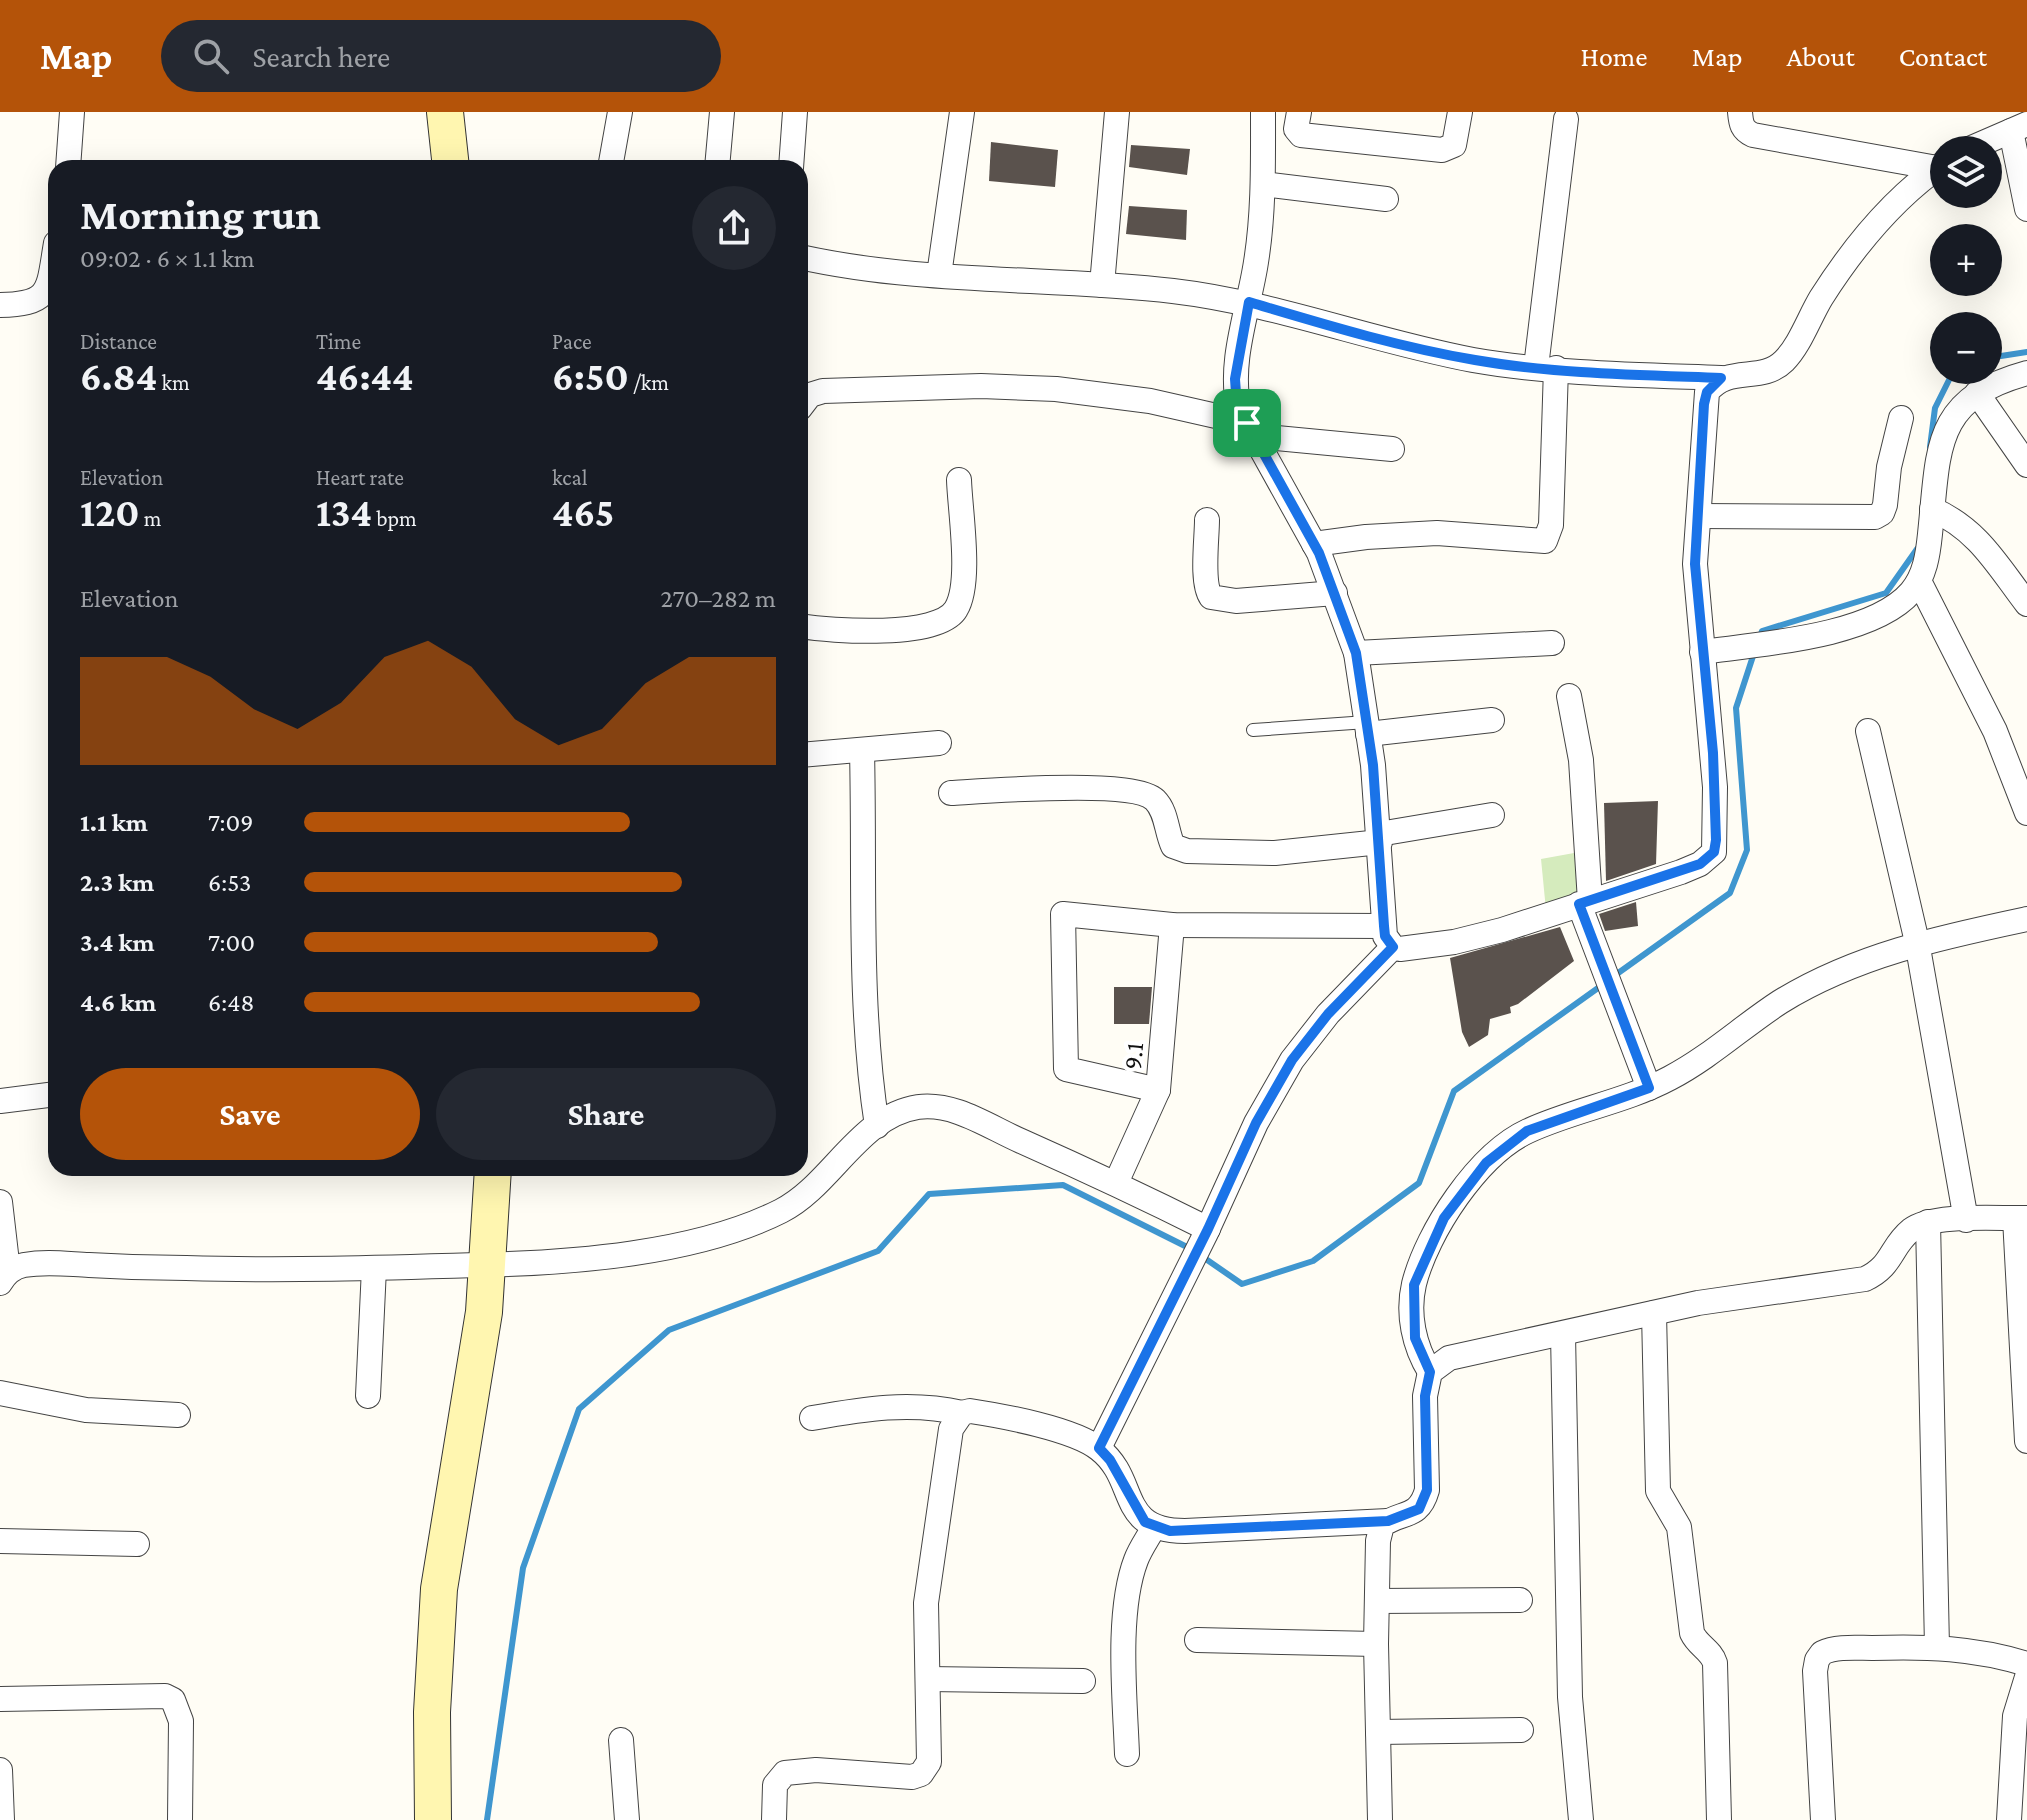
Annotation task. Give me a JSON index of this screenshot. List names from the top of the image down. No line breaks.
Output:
{"streets":{"street":["9.1"]},"page":{"header":"Map","search":"Search here","nav":["Home","Map","About","Contact"],"map_buttons":["+","−"],"heading":["Morning run","09:02 · 6 × 1.1 km"],"stats":[["Distance","6.84 km"],["Time","46:44"],["Pace","6:50 /km"],["Elevation","120 m"],["Heart rate","134 bpm"],["kcal","465"]],"chart":["Elevation","270–282 m"],"list":[{"name":"1.1 km","note":"7:09"},{"name":"2.3 km","note":"6:53"},{"name":"3.4 km","note":"7:00"},{"name":"4.6 km","note":"6:48"}],"buttons":["Save","Share"]}}
